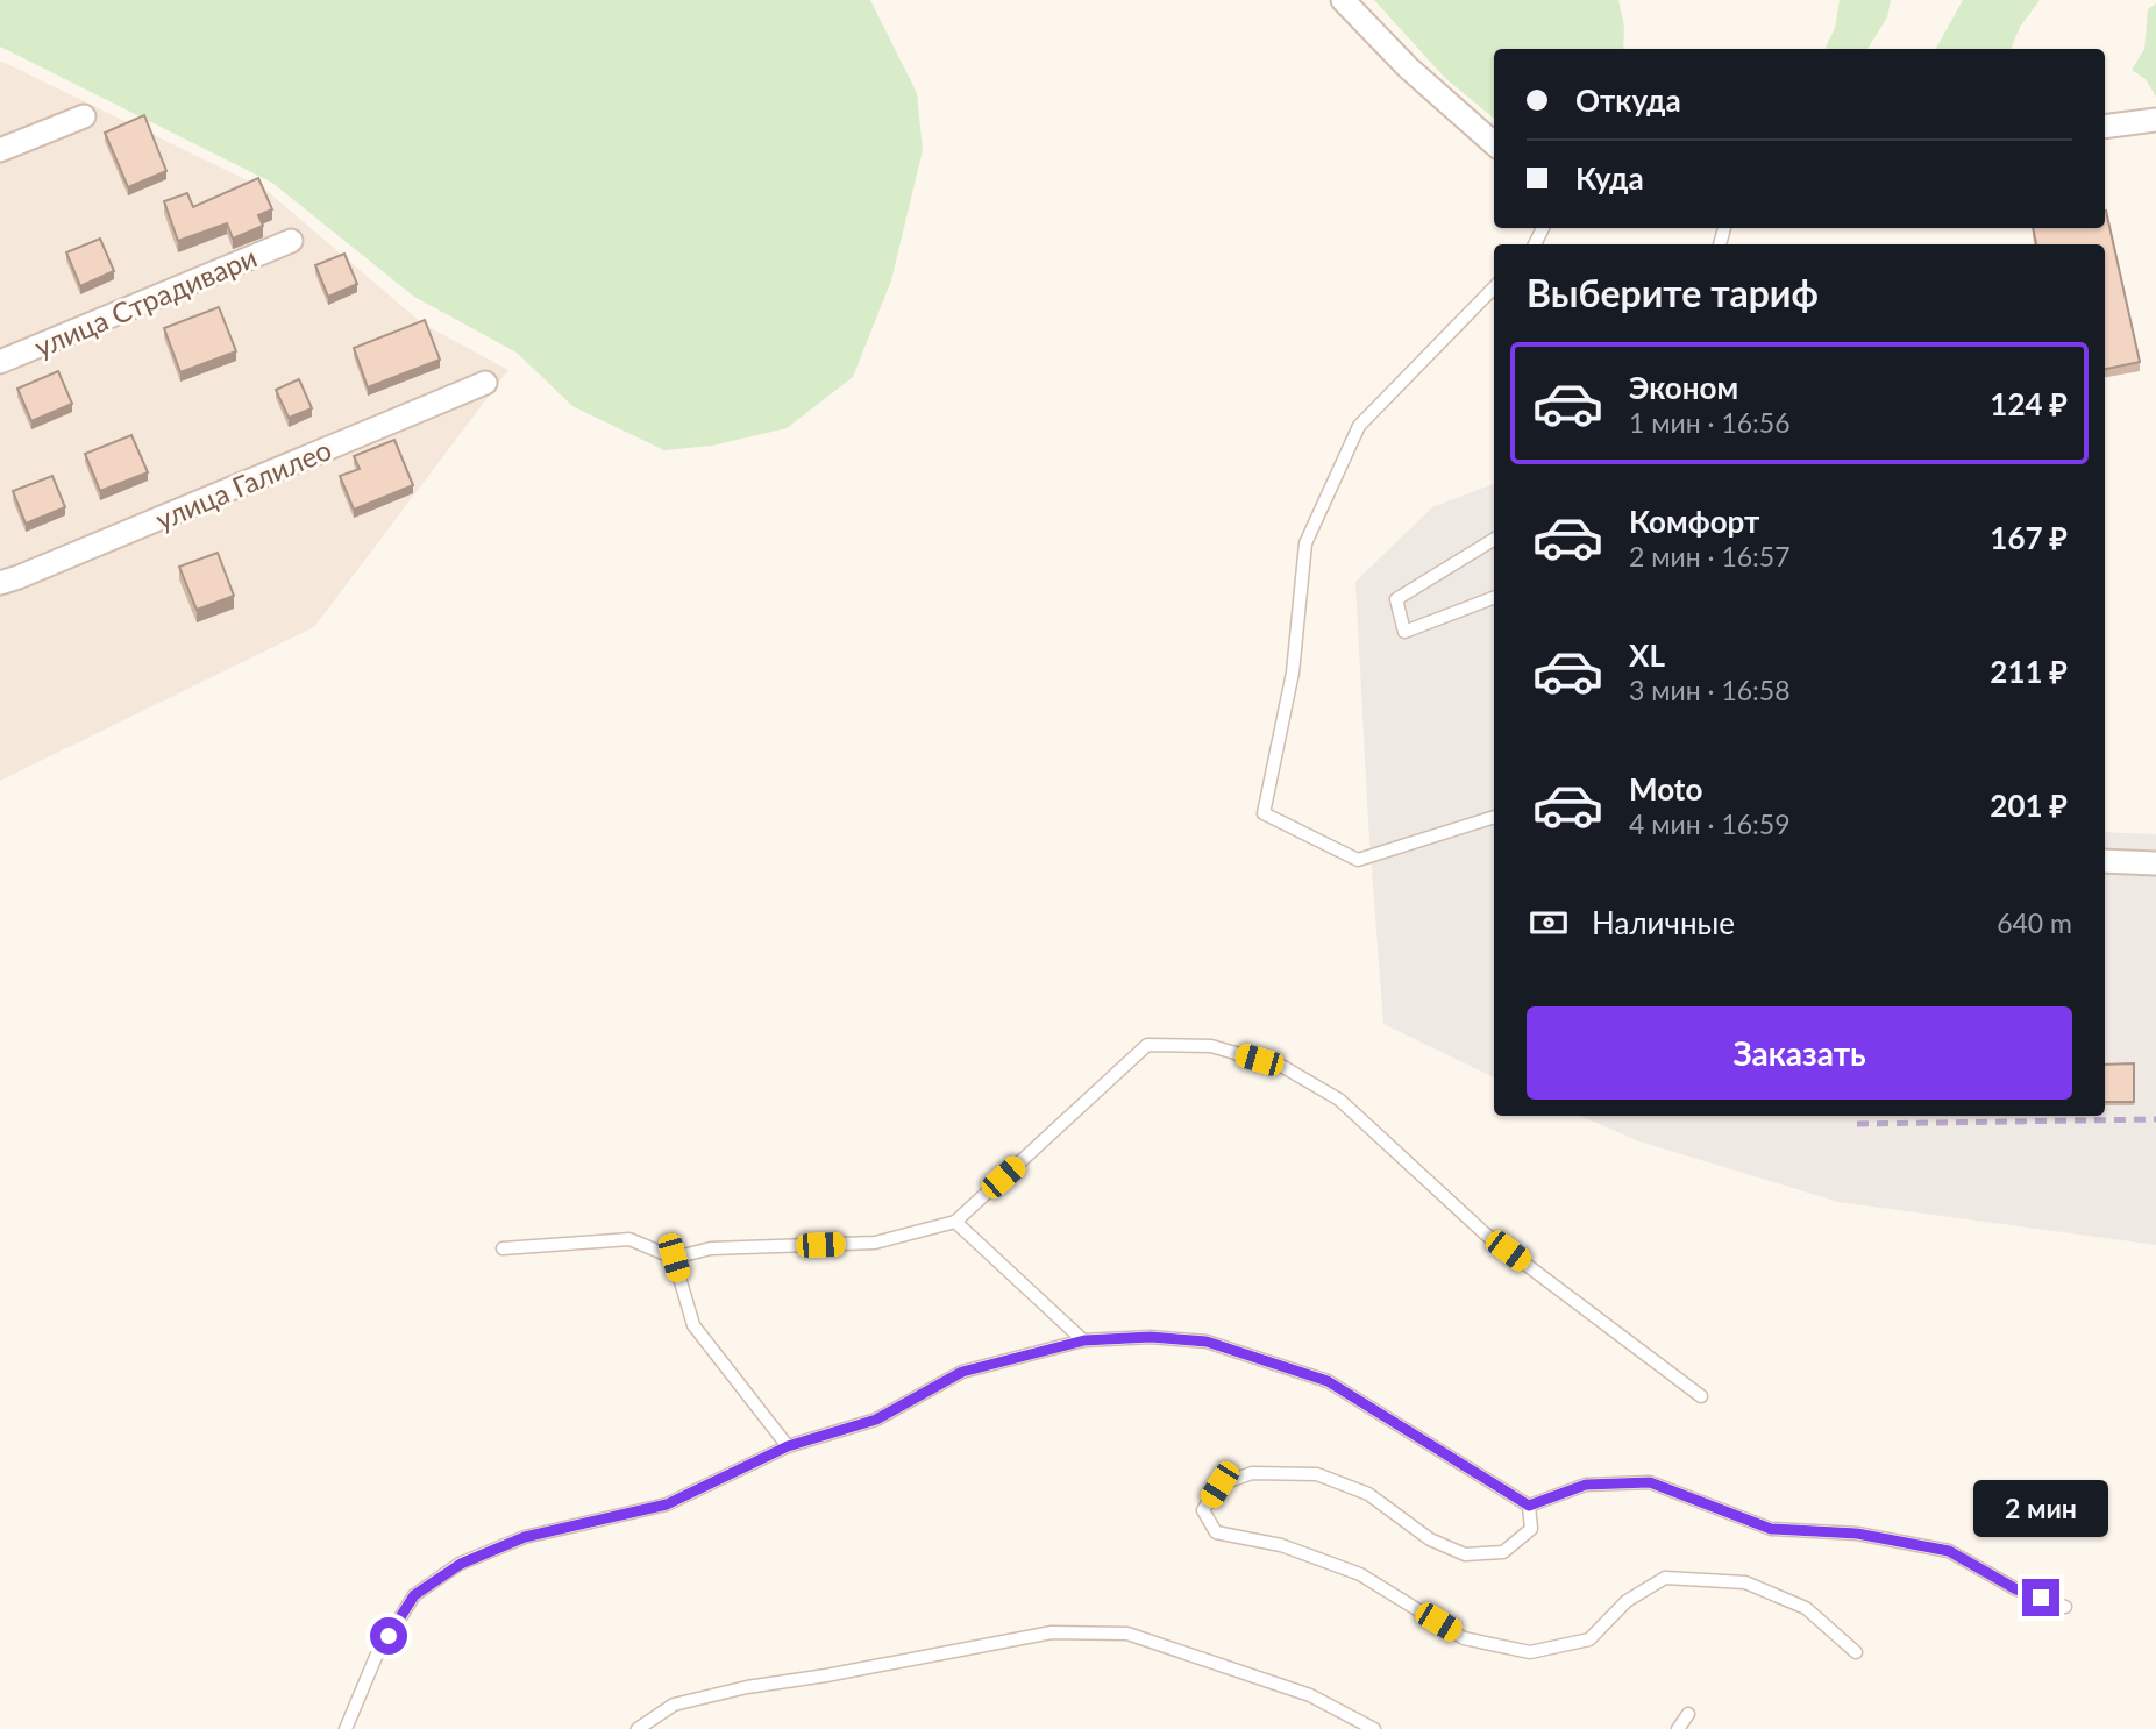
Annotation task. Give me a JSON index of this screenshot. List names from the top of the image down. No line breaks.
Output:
{"streets":{"street":["улица Страдивари","улица Галилео"]},"page":{"banner":["Откуда","Куда"],"heading":"Выберите тариф","list":[{"name":"Эконом","note":"1 мин · 16:56","value":"124 ₽"},{"name":"Комфорт","note":"2 мин · 16:57","value":"167 ₽"},{"name":"XL","note":"3 мин · 16:58","value":"211 ₽"},{"name":"Moto","note":"4 мин · 16:59","value":"201 ₽"}],"pay":["Наличные","640 m"],"buttons":"Заказать","bubble":"2 мин"}}
